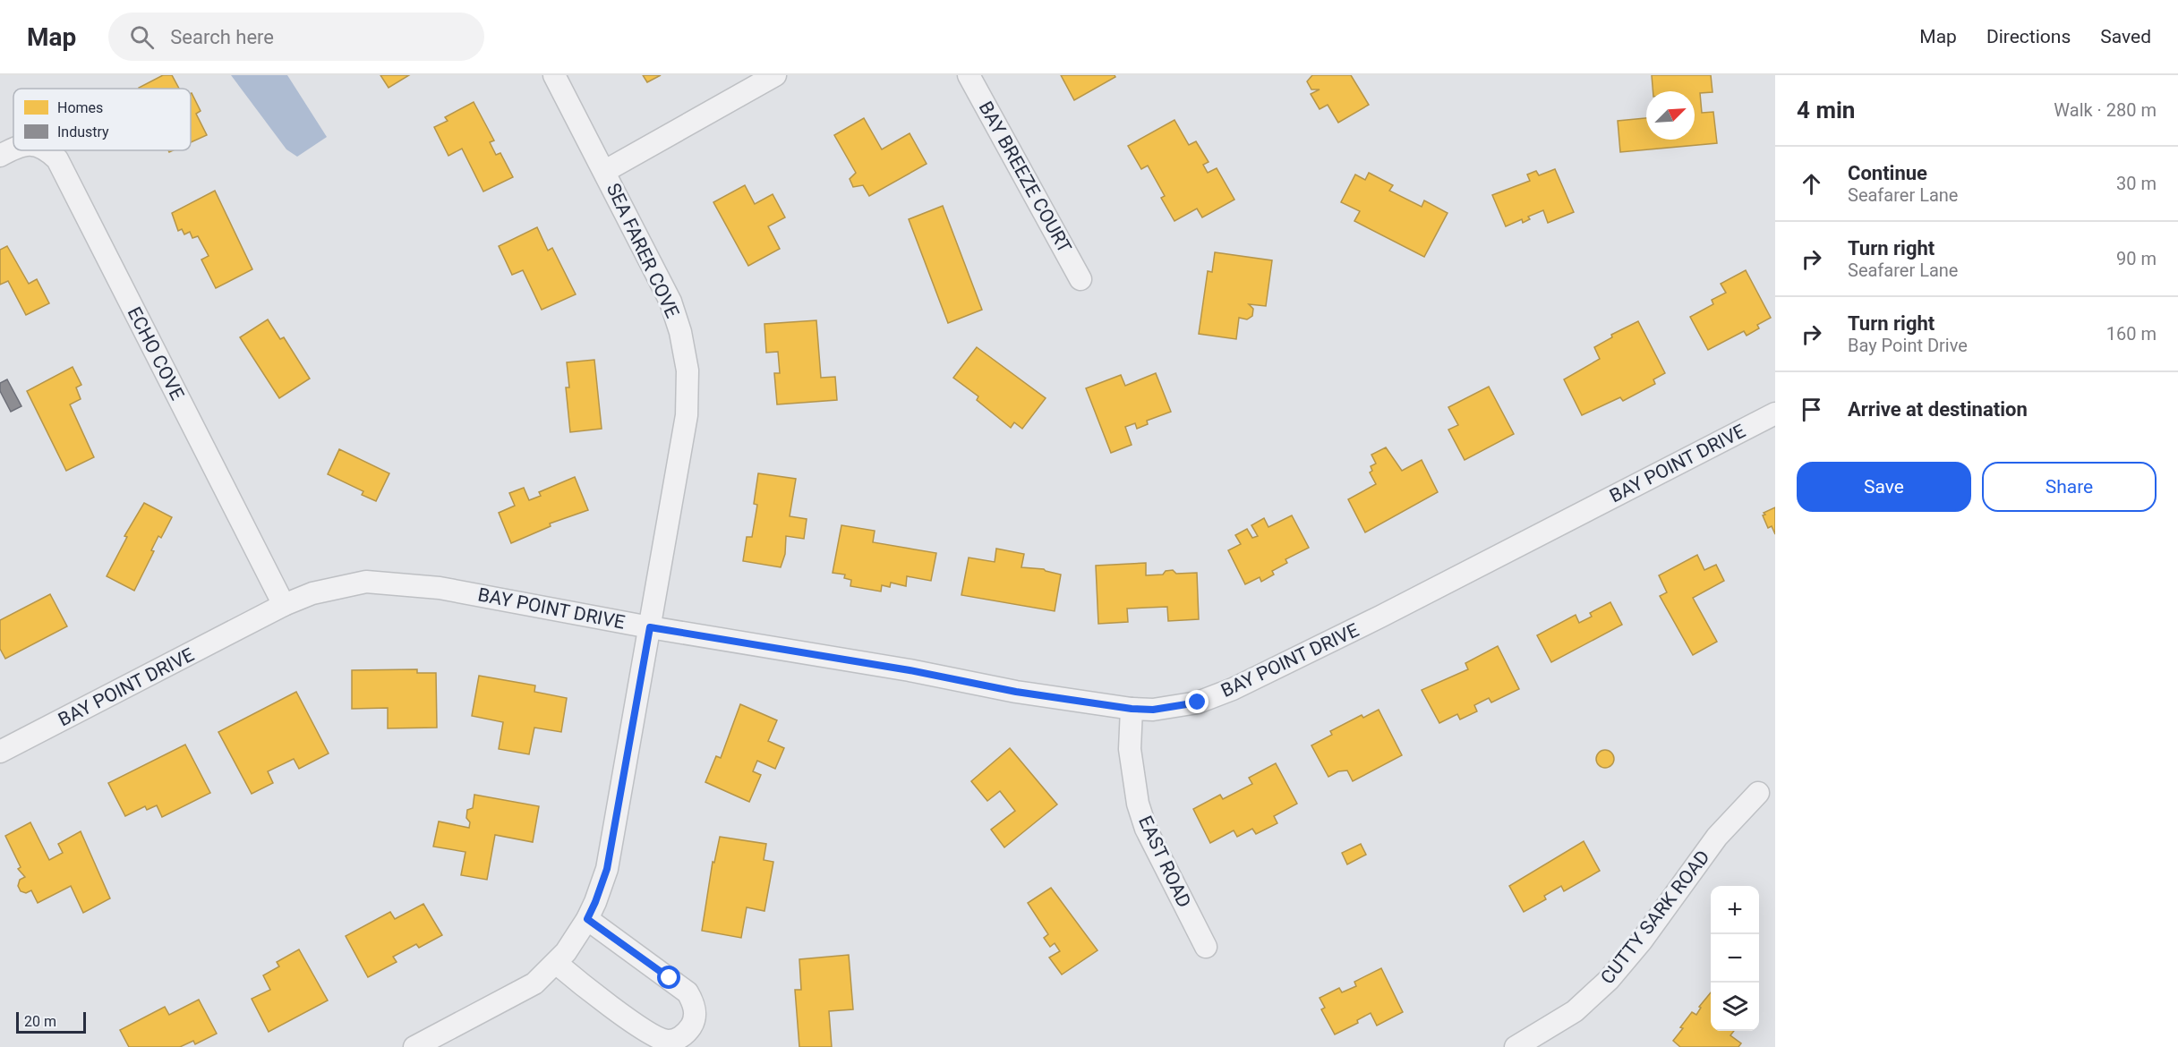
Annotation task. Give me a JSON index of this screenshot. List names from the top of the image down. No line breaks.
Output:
{"streets":{"street":["BAY BREEZE COURT","SEA FARER COVE","ECHO COVE","BAY POINT DRIVE","EAST ROAD","CUTTY SARK ROAD"]},"crossings":[["SEA FARER COVE","BAY POINT DRIVE"],["ECHO COVE","BAY POINT DRIVE"],["BAY POINT DRIVE","EAST ROAD"]],"legend":["Homes","Industry"],"scale_bar":"20 m","north":"top right","page":{"header":"Map","search":"Search here","nav":["Map","Directions","Saved"],"heading":["4 min","Walk · 280 m"],"list":[["Continue","Seafarer Lane","30 m"],["Turn right","Seafarer Lane","90 m"],["Turn right","Bay Point Drive","160 m"],"Arrive at destination"],"buttons":["Save","Share"],"map_buttons":["+","−"],"scale":"20 m"}}
